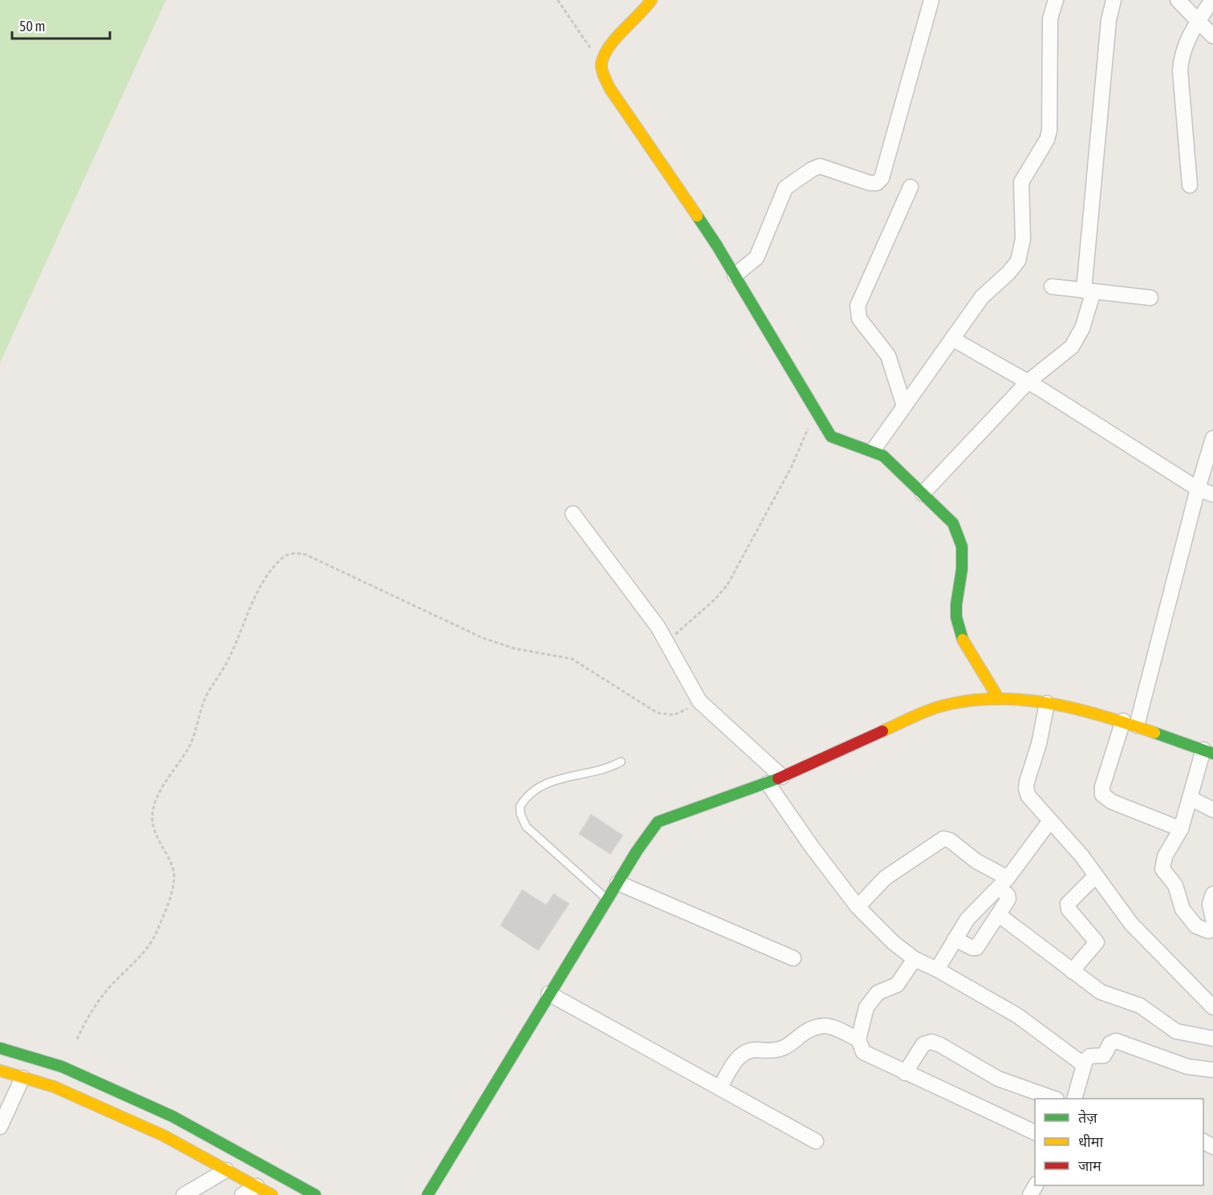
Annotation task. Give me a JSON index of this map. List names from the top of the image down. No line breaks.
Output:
{"legend":["तेज़","धीमा","जाम"],"scale_bar":"50 m"}
